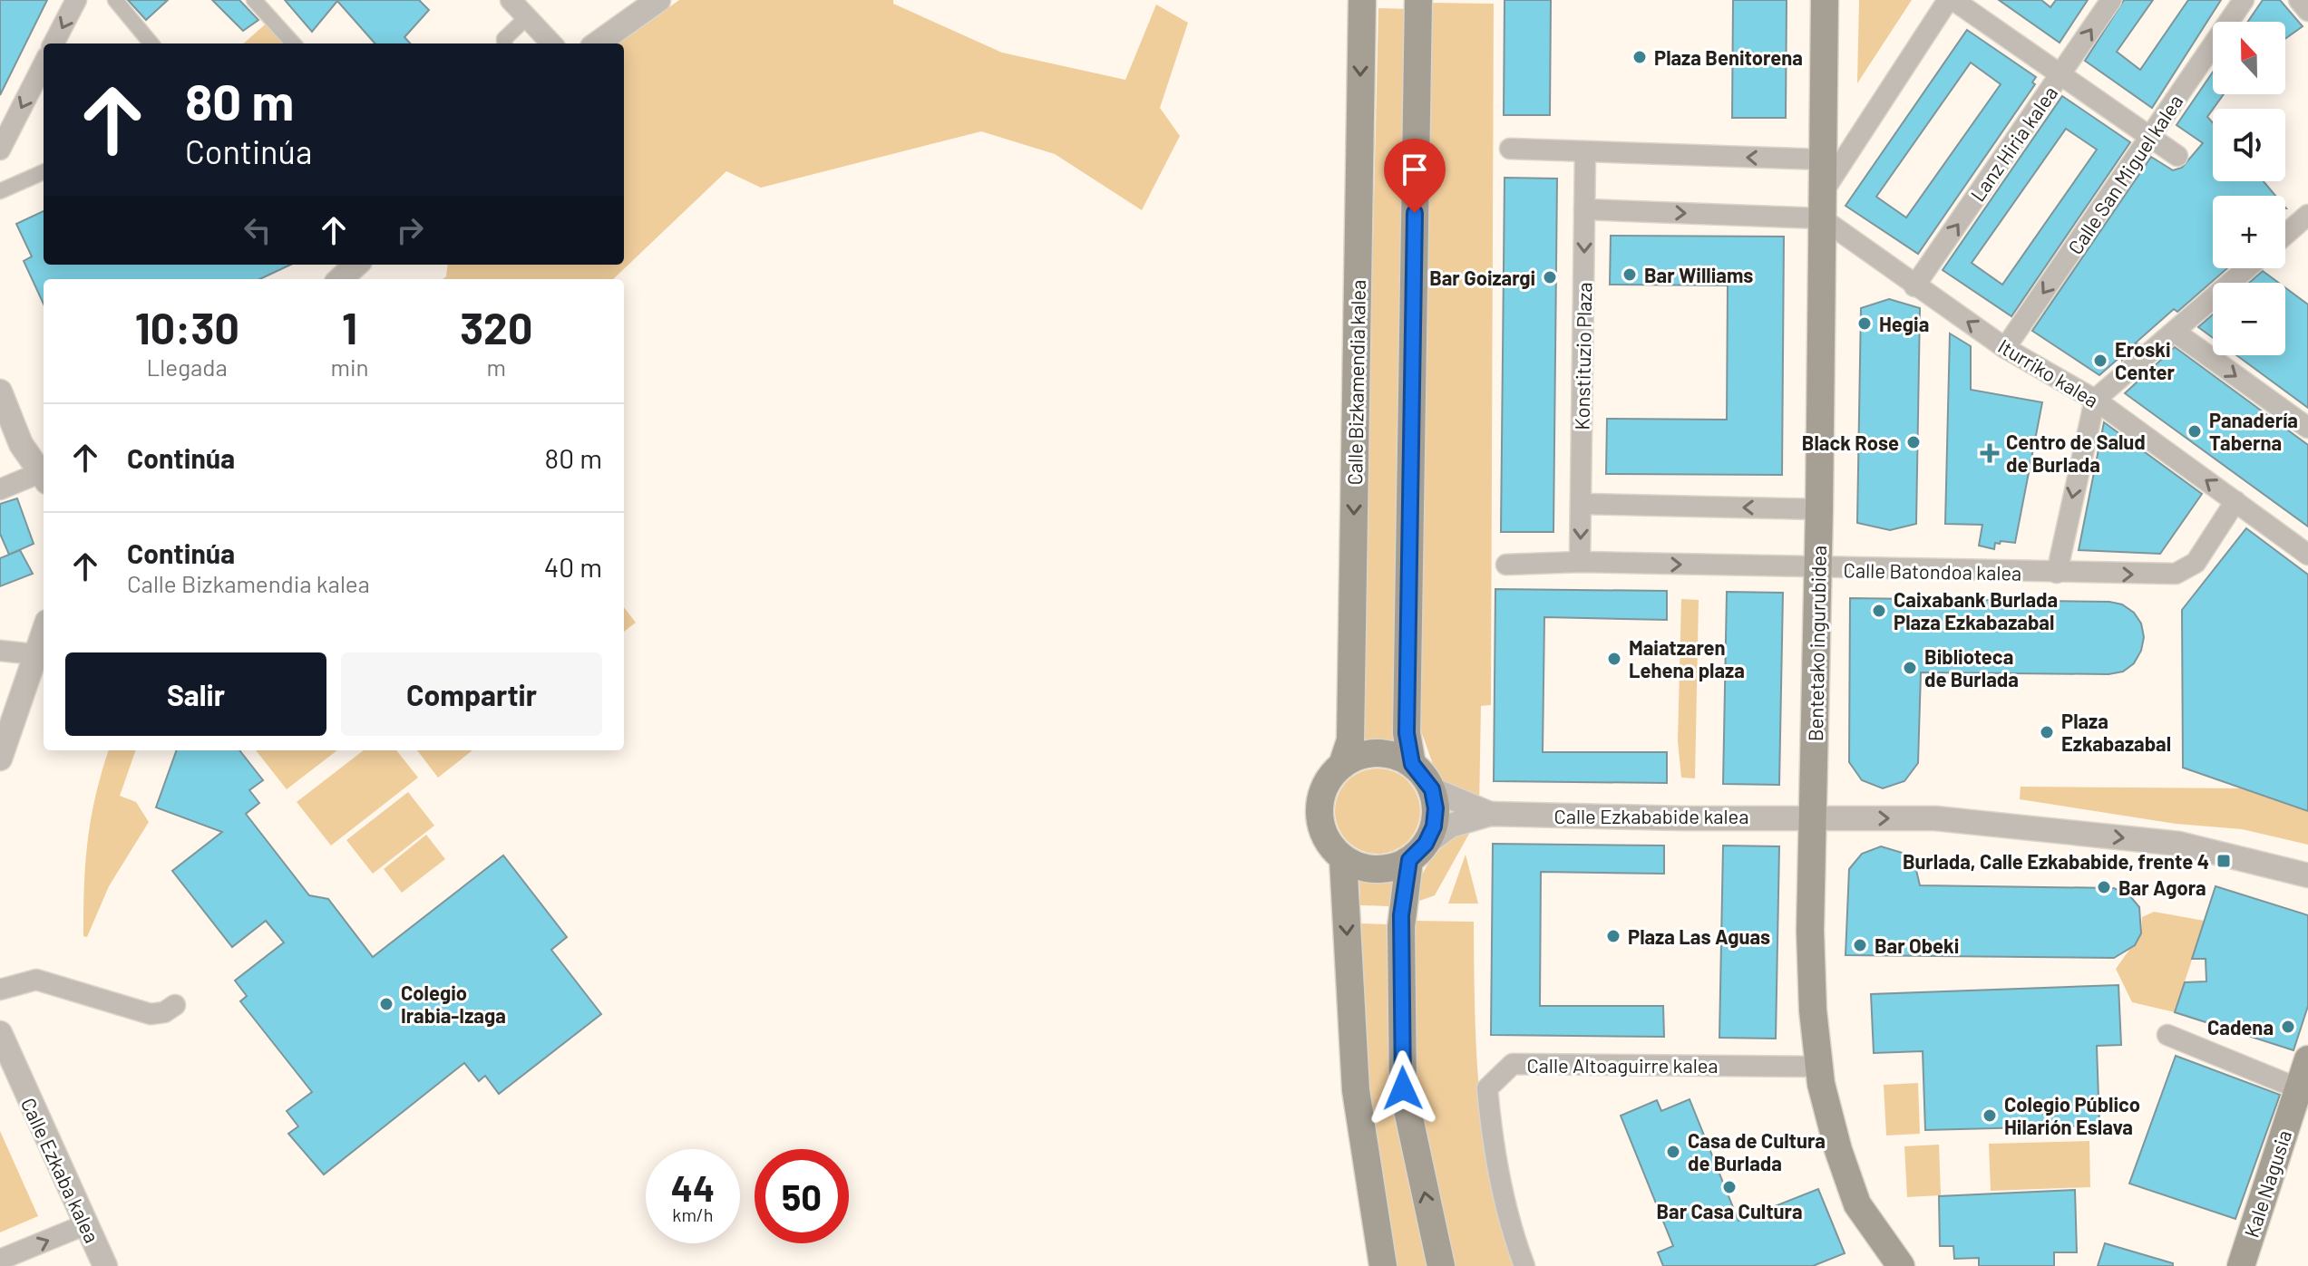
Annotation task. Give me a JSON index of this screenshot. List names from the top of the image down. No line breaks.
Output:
{"streets":{"main road":["Calle Bizkamendia kalea","Bentetako ingurubidea","Kale Nagusia"],"street":["Lanz Hiria kalea","Calle San Miguel kalea","Konstituzio Plaza","Iturriko kalea","Calle Batondoa kalea","Calle Ezkababide kalea","Calle Altoaguirre kalea","Calle Ezkaba kalea"]},"crossings":[["Lanz Hiria kalea","Iturriko kalea"],["Calle San Miguel kalea","Iturriko kalea"],["Konstituzio Plaza","Calle Batondoa kalea"],["Iturriko kalea","Calle Batondoa kalea"],["Iturriko kalea","Bentetako ingurubidea"],["Calle Bizkamendia kalea","Calle Ezkababide kalea"],["Calle Batondoa kalea","Bentetako ingurubidea"],["Bentetako ingurubidea","Calle Ezkababide kalea"],["Bentetako ingurubidea","Calle Altoaguirre kalea"]],"one_way":["Konstituzio Plaza"],"places":{"other":["Plaza Benitorena","Bar Williams","Bar Goizargi","Hegia","Eroski Center","Panadería Taberna","Black Rose","Caixabank Burlada Plaza Ezkabazabal","Maiatzaren Lehena plaza","Biblioteca de Burlada","Plaza Ezkabazabal","Bar Agora","Plaza Las Aguas","Bar Obeki","Colegio Irabia-Izaga","Cadena","Colegio Público Hilarión Eslava","Casa de Cultura de Burlada","Bar Casa Cultura"],"health":["Centro de Salud de Burlada"],"transit":["Burlada, Calle Ezkababide, frente 4"]},"north":"top","page":{"map_buttons":["+","−"],"turn":["80 m","Continúa"],"eta":["10:30","Llegada","1","min","320","m"],"list":[{"name":"Continúa","value":"80 m"},{"name":"Continúa","note":"Calle Bizkamendia kalea","value":"40 m"}],"buttons":["Salir","Compartir"],"speed":"44 km/h","limit":"50"}}
